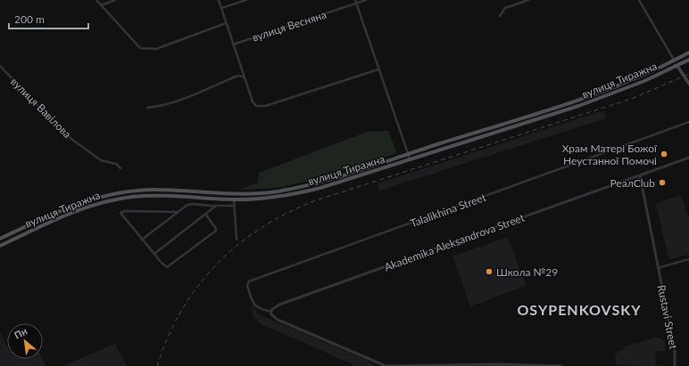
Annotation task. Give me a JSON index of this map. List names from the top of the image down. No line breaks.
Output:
{"streets":{"main road":["вулиця Тиражна"],"street":["вулиця Весняна","вулиця Вавілова","Talalikhina Street","Akademika Aleksandrova Street","Rustavi Street"]},"crossings":[["Talalikhina Street","Akademika Aleksandrova Street"],["Akademika Aleksandrova Street","Rustavi Street"]],"districts":["OSYPENKOVSKY"],"places":["Храм Матері Божої Неустанної Помочі","РеалClub","Школа №29"],"scale_bar":"200 m","north":"top left"}
